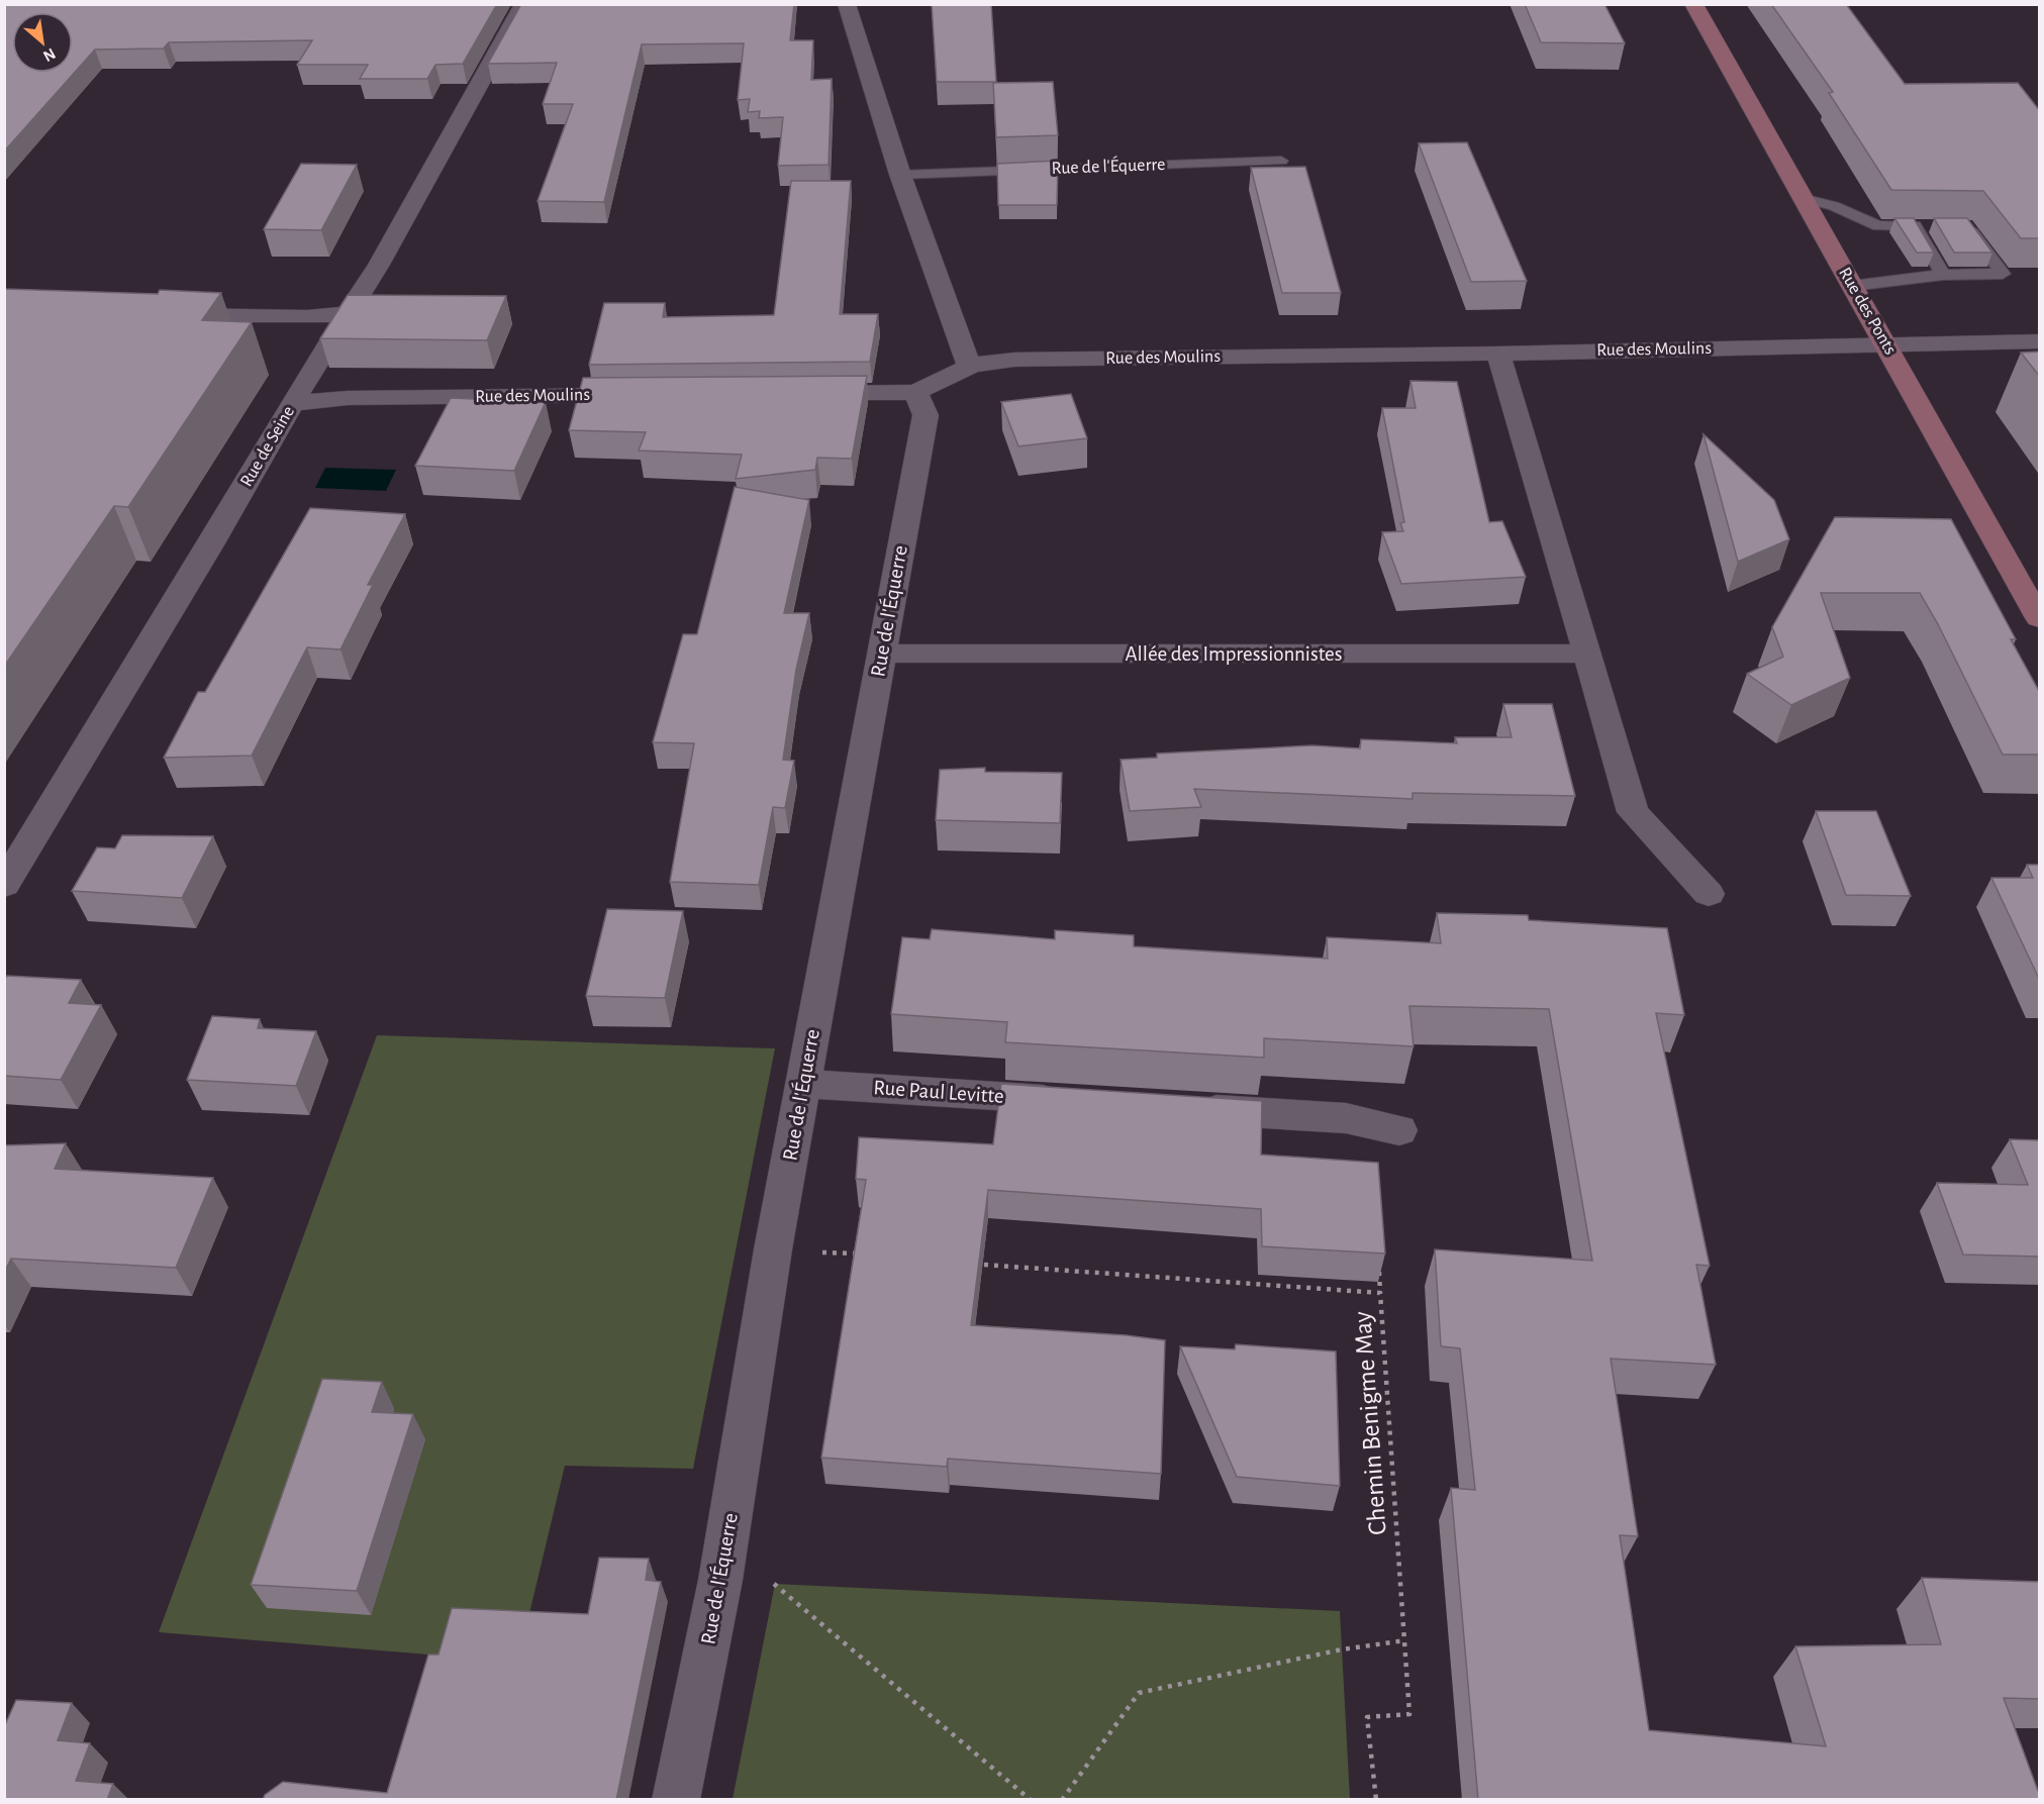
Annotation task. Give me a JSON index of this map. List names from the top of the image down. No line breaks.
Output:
{"streets":{"main road":["Rue des Ponts"],"street":["Rue de l'Équerre","Rue des Moulins","Rue de Seine","Allée des Impressionnistes","Rue Paul Levitte"],"path":["Chemin Benigme May"]},"crossings":[["Rue de l'Équerre","Rue des Moulins"],["Rue de l'Équerre","Allée des Impressionnistes"],["Rue de l'Équerre","Rue Paul Levitte"],["Rue des Ponts","Rue des Moulins"],["Rue des Moulins","Rue de Seine"]],"north":"bottom right"}
